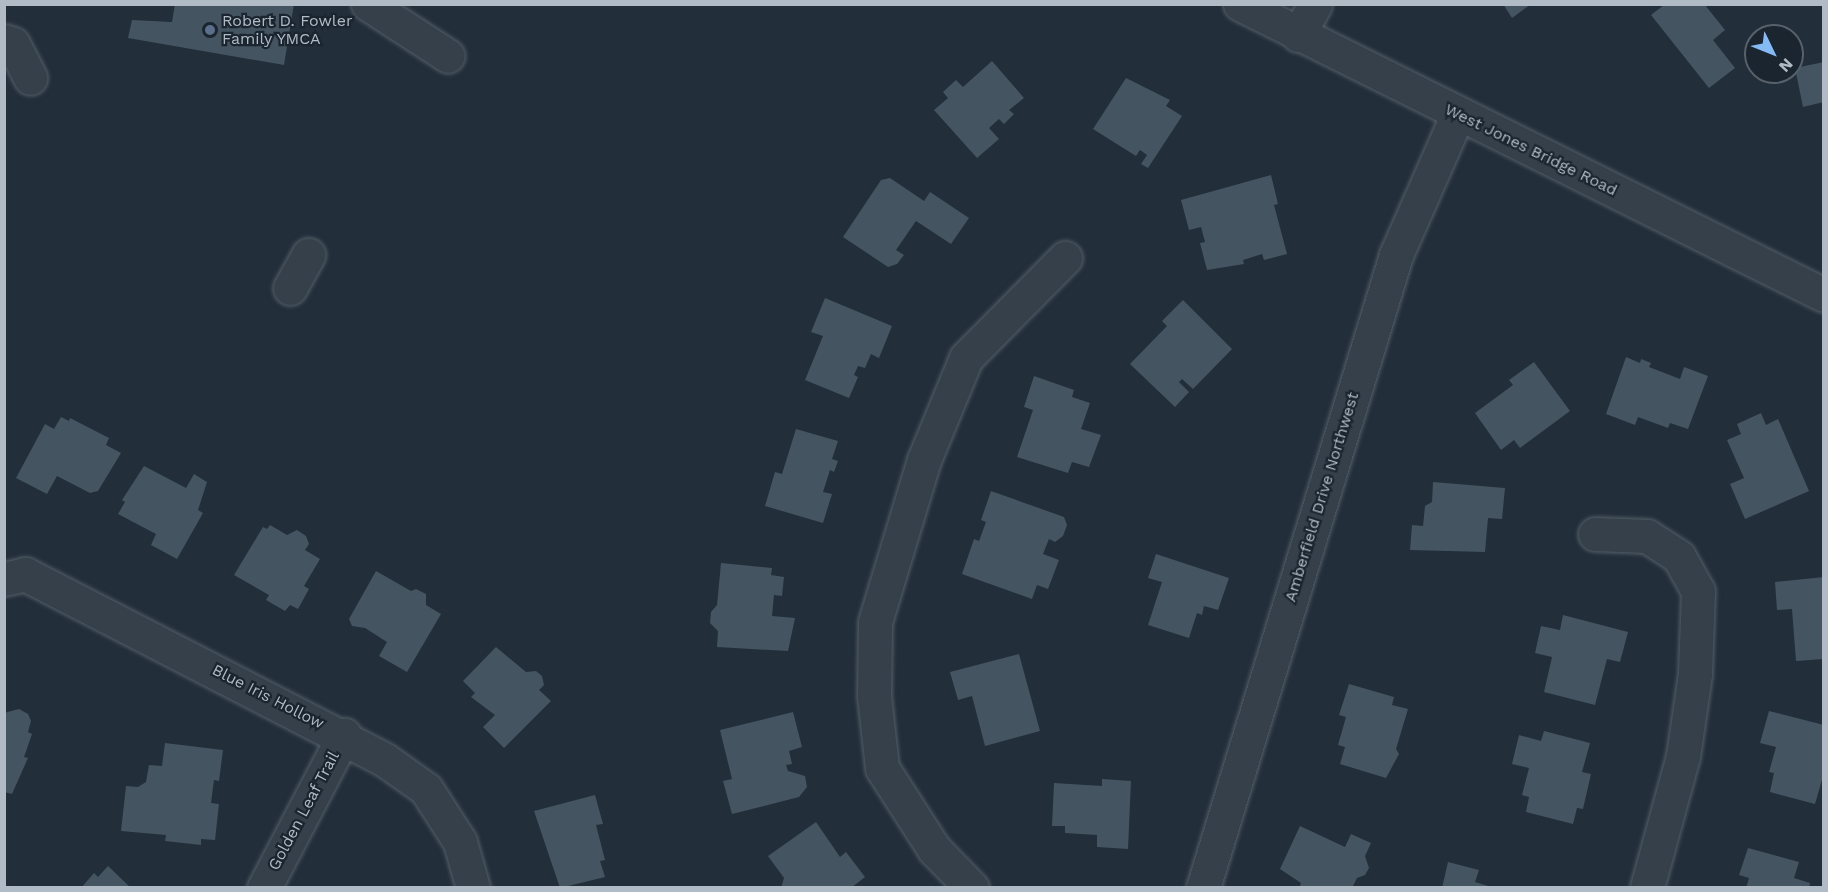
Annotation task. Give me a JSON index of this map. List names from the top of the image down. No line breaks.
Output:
{"streets":{"street":["West Jones Bridge Road","Amberfield Drive Northwest","Blue Iris Hollow","Golden Leaf Trail"]},"crossings":[["West Jones Bridge Road","Amberfield Drive Northwest"],["Blue Iris Hollow","Golden Leaf Trail"]],"places":["Robert D. Fowler Family YMCA"],"north":"bottom right"}
